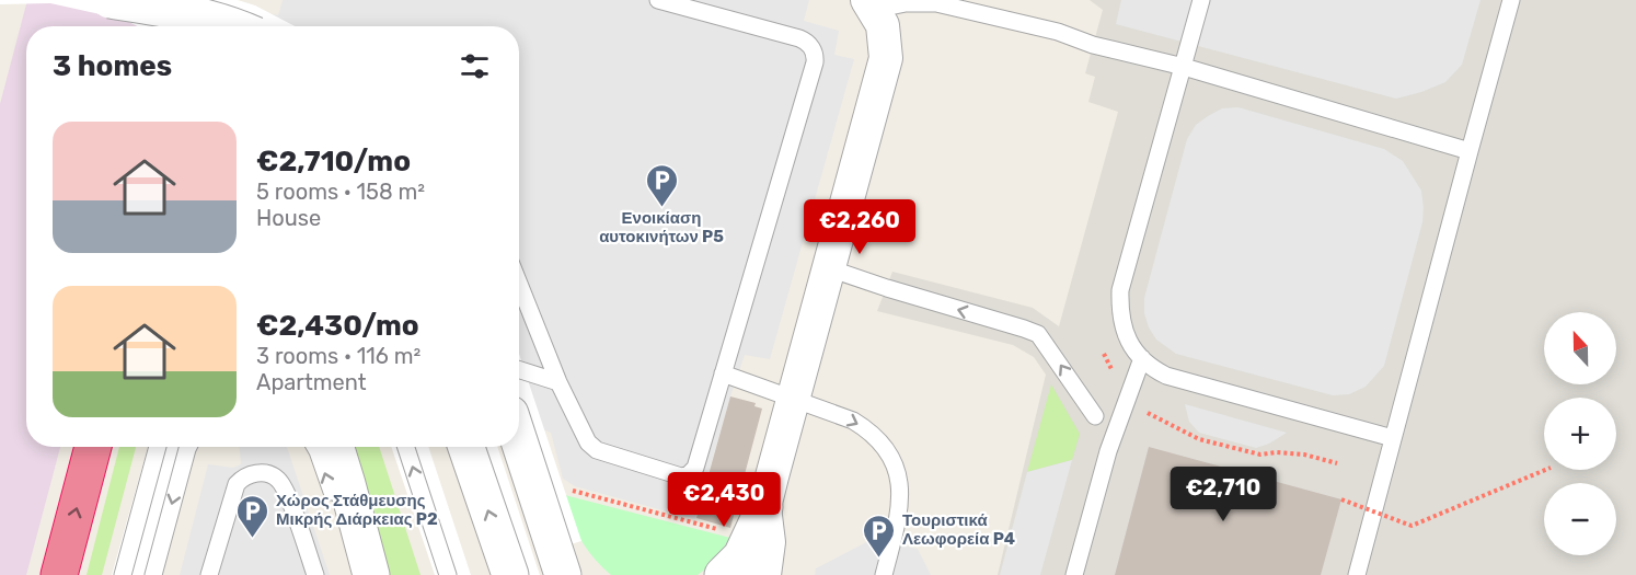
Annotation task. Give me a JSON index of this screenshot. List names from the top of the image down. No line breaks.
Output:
{"places":{"parking":["Ενοικίαση αυτοκινήτων P5","Χώρος Στάθμευσης Μικρής Διάρκειας P2","Τουριστικά Λεωφορεία P4"]},"north":"top","page":{"heading":"3 homes","list":[{"name":"€2,710/mo","note":"5 rooms · 158 m² · House"},{"name":"€2,430/mo","note":"3 rooms · 116 m² · Apartment"}],"price":["€2,260","€2,710","€2,430"],"map_buttons":["+","−"]}}
